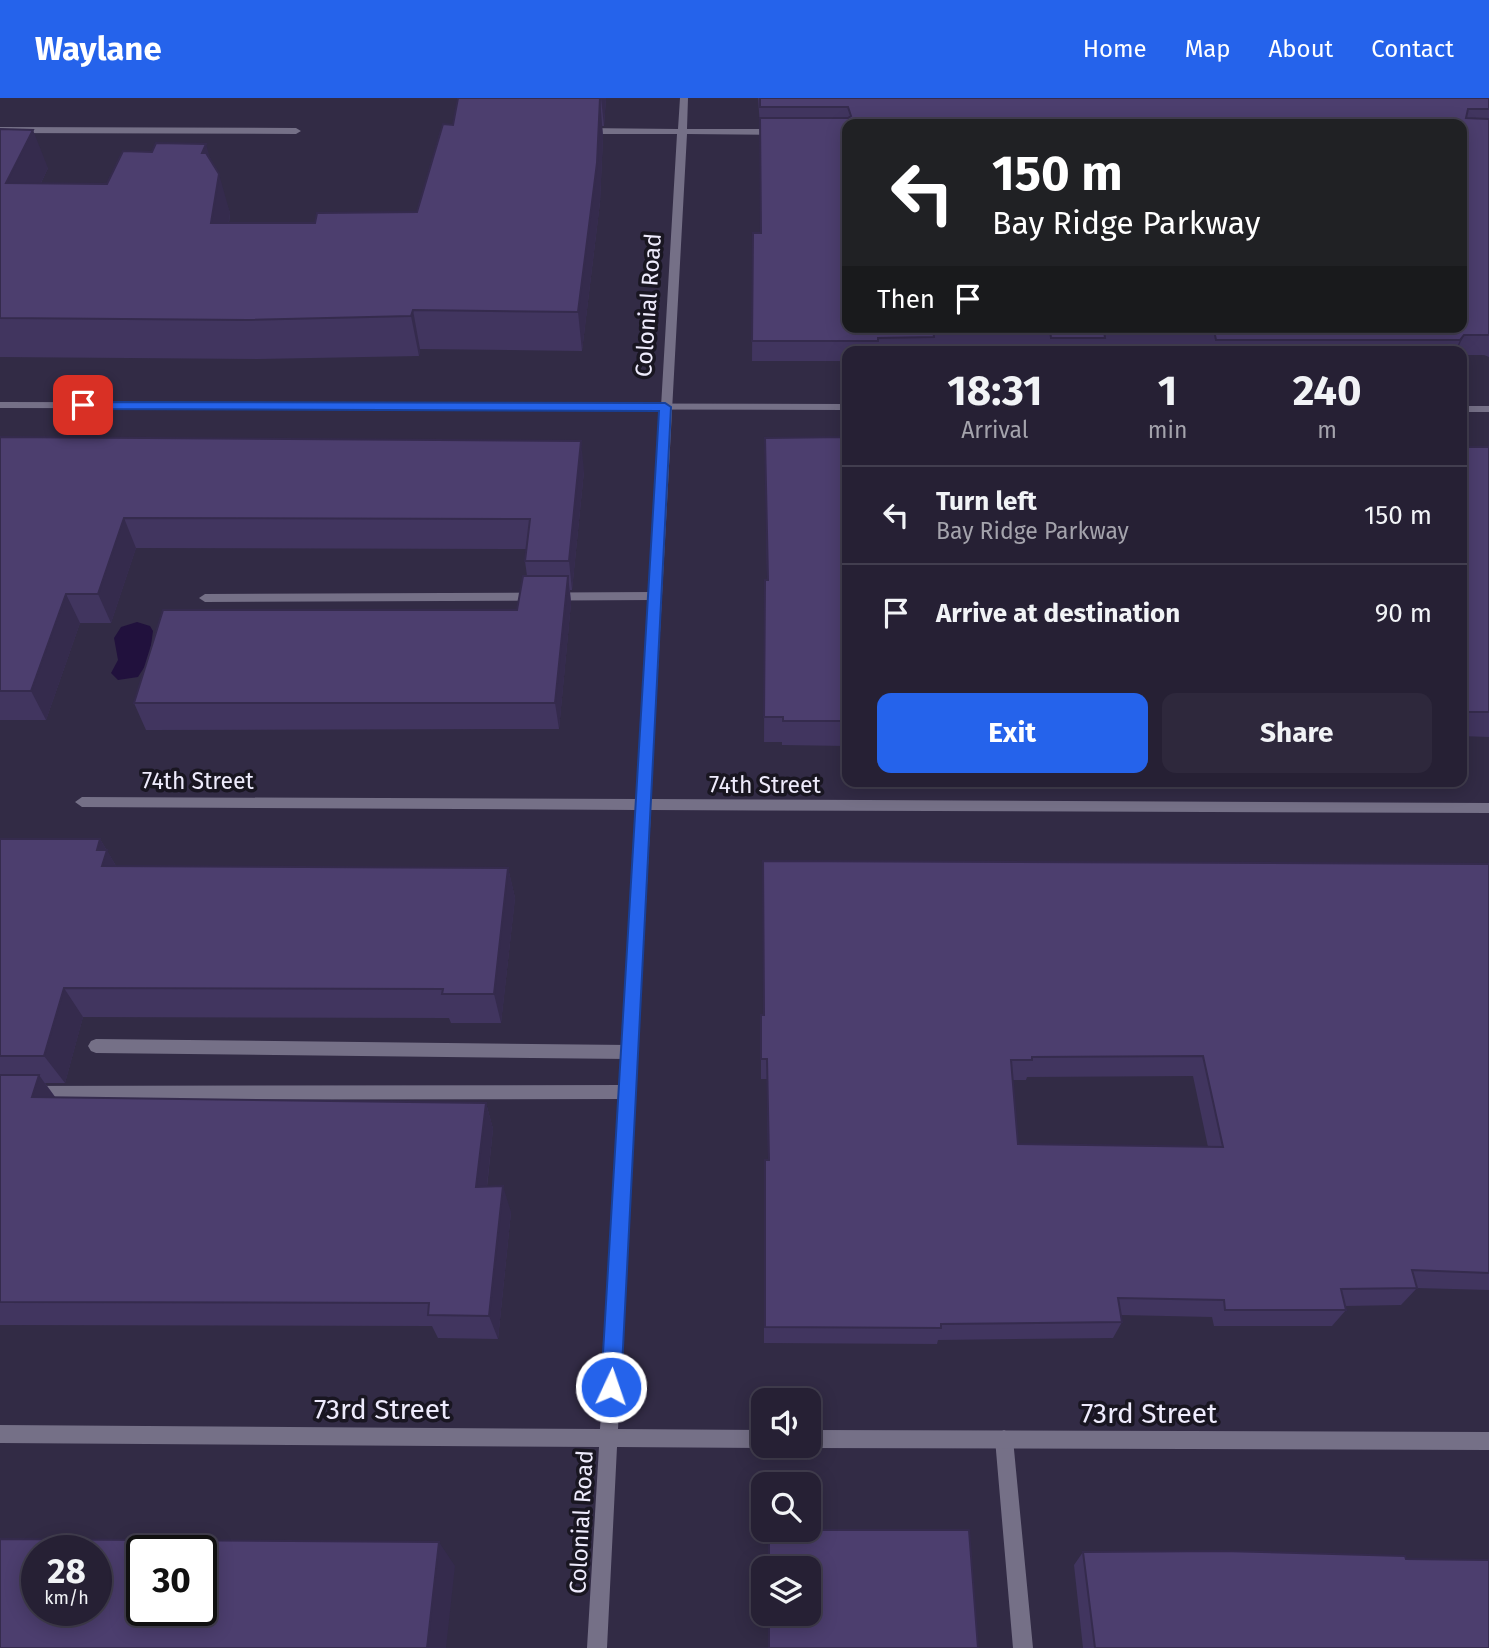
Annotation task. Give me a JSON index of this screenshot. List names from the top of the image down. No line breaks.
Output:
{"streets":{"street":["Colonial Road","74th Street","73rd Street"]},"crossings":[["Colonial Road","74th Street"],["Colonial Road","73rd Street"]],"page":{"header":"Waylane","nav":["Home","Map","About","Contact"],"turn":["150 m","Bay Ridge Parkway"],"then":"Then","eta":["18:31","Arrival","1","min","240","m"],"list":[{"name":"Turn left","note":"Bay Ridge Parkway","value":"150 m"},{"name":"Arrive at destination","value":"90 m"}],"buttons":["Exit","Share"],"speed":"28 km/h","limit":"30"}}
